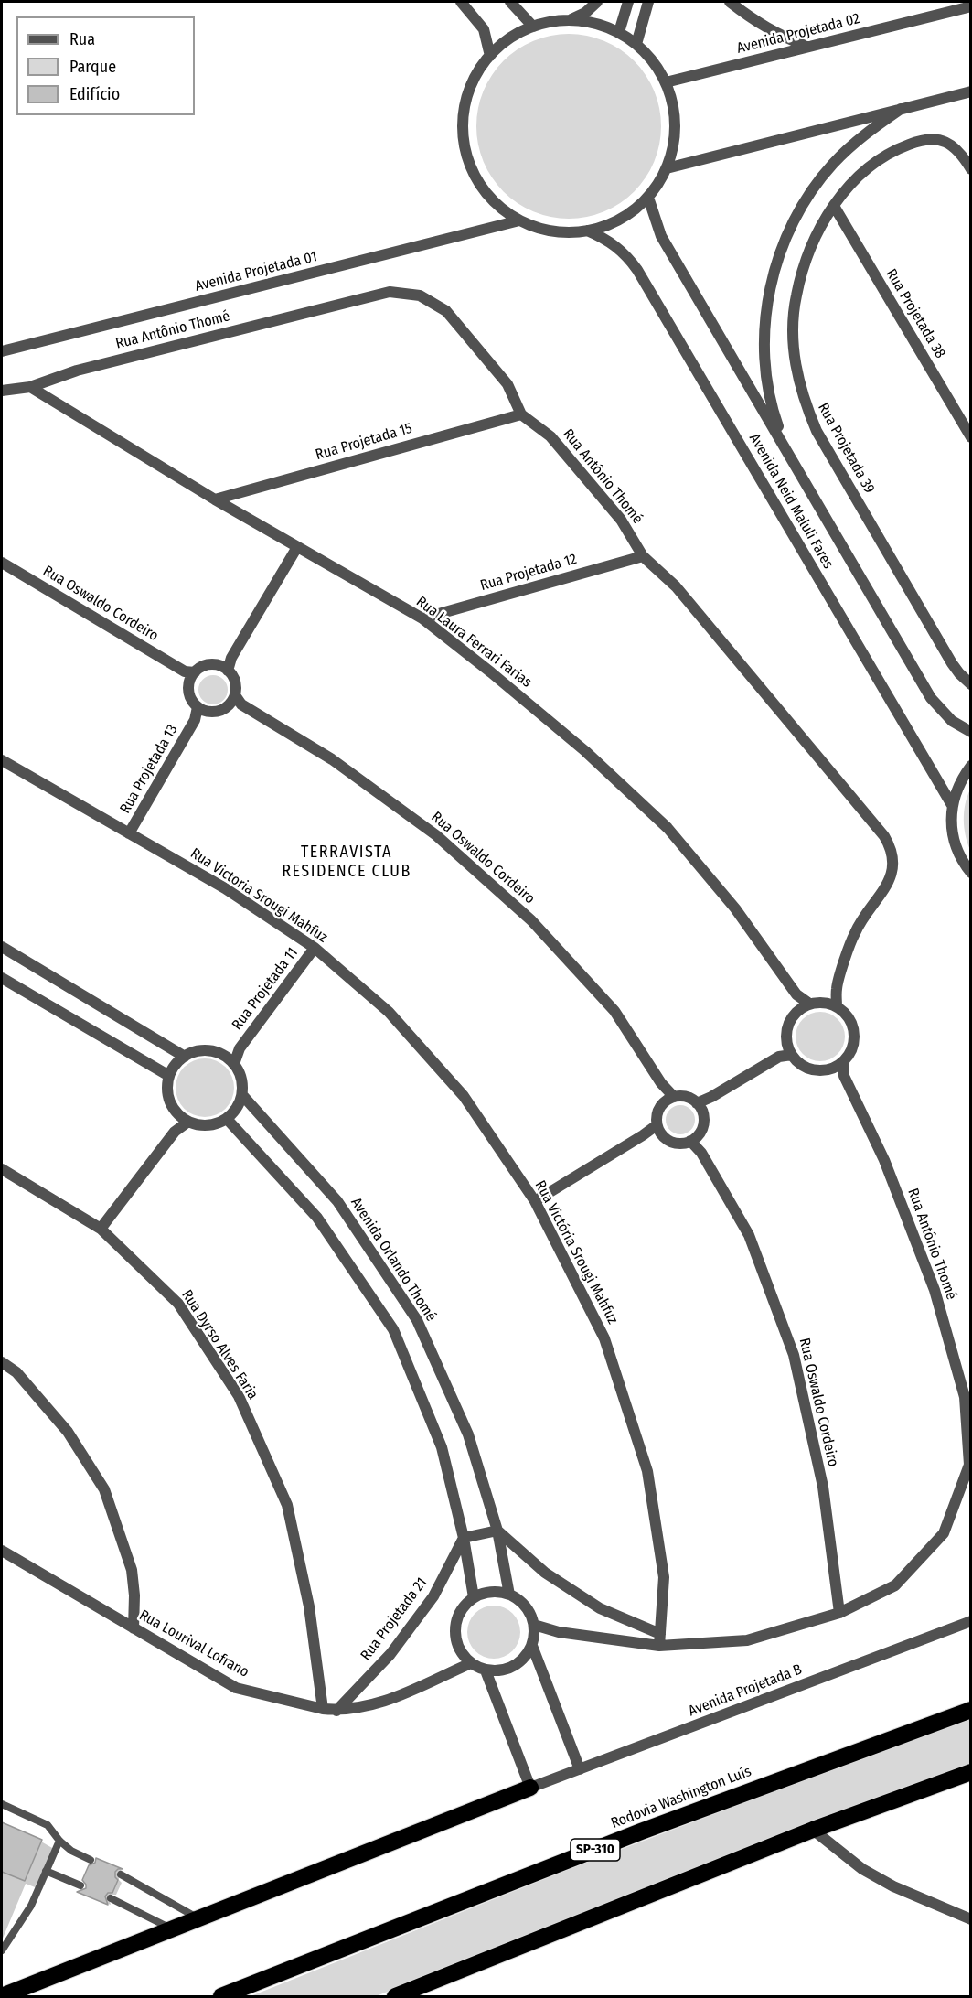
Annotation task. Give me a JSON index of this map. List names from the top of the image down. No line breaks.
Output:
{"streets":{"highway":["Rodovia Washington Luís","SP-310"],"street":["Avenida Projetada 02","Avenida Projetada 01","Rua Projetada 38","Rua Antônio Thomé","Rua Projetada 15","Rua Projetada 39","Avenida Neid Maluli Fares","Rua Projetada 12","Rua Oswaldo Cordeiro","Rua Laura Ferrari Farias","Rua Projetada 13","Rua Victória Srougi Mahfuz","Rua Projetada 11","Avenida Orlando Thomé","Rua Dyrso Alves Faria","Rua Projetada 21","Rua Lourival Lofrano","Avenida Projetada B"]},"crossings":[["Rua Projetada 38","Rua Projetada 39"],["Rua Antônio Thomé","Rua Projetada 15"],["Rua Antônio Thomé","Rua Projetada 12"],["Rua Antônio Thomé","Rua Oswaldo Cordeiro"],["Rua Antônio Thomé","Rua Laura Ferrari Farias"],["Rua Antônio Thomé","Rua Victória Srougi Mahfuz"],["Rua Antônio Thomé","Avenida Orlando Thomé"],["Rua Antônio Thomé","Rua Lourival Lofrano"],["Rua Projetada 15","Rua Laura Ferrari Farias"],["Rua Projetada 12","Rua Laura Ferrari Farias"],["Rua Oswaldo Cordeiro","Rua Projetada 13"],["Rua Projetada 13","Rua Victória Srougi Mahfuz"],["Rua Victória Srougi Mahfuz","Rua Projetada 11"],["Rua Projetada 11","Avenida Orlando Thomé"],["Avenida Orlando Thomé","Rua Lourival Lofrano"],["Rua Dyrso Alves Faria","Rua Lourival Lofrano"],["Rua Projetada 21","Rua Lourival Lofrano"]],"districts":["TERRAVISTA RESIDENCE CLUB"],"legend":["Rua","Parque","Edifício"]}
